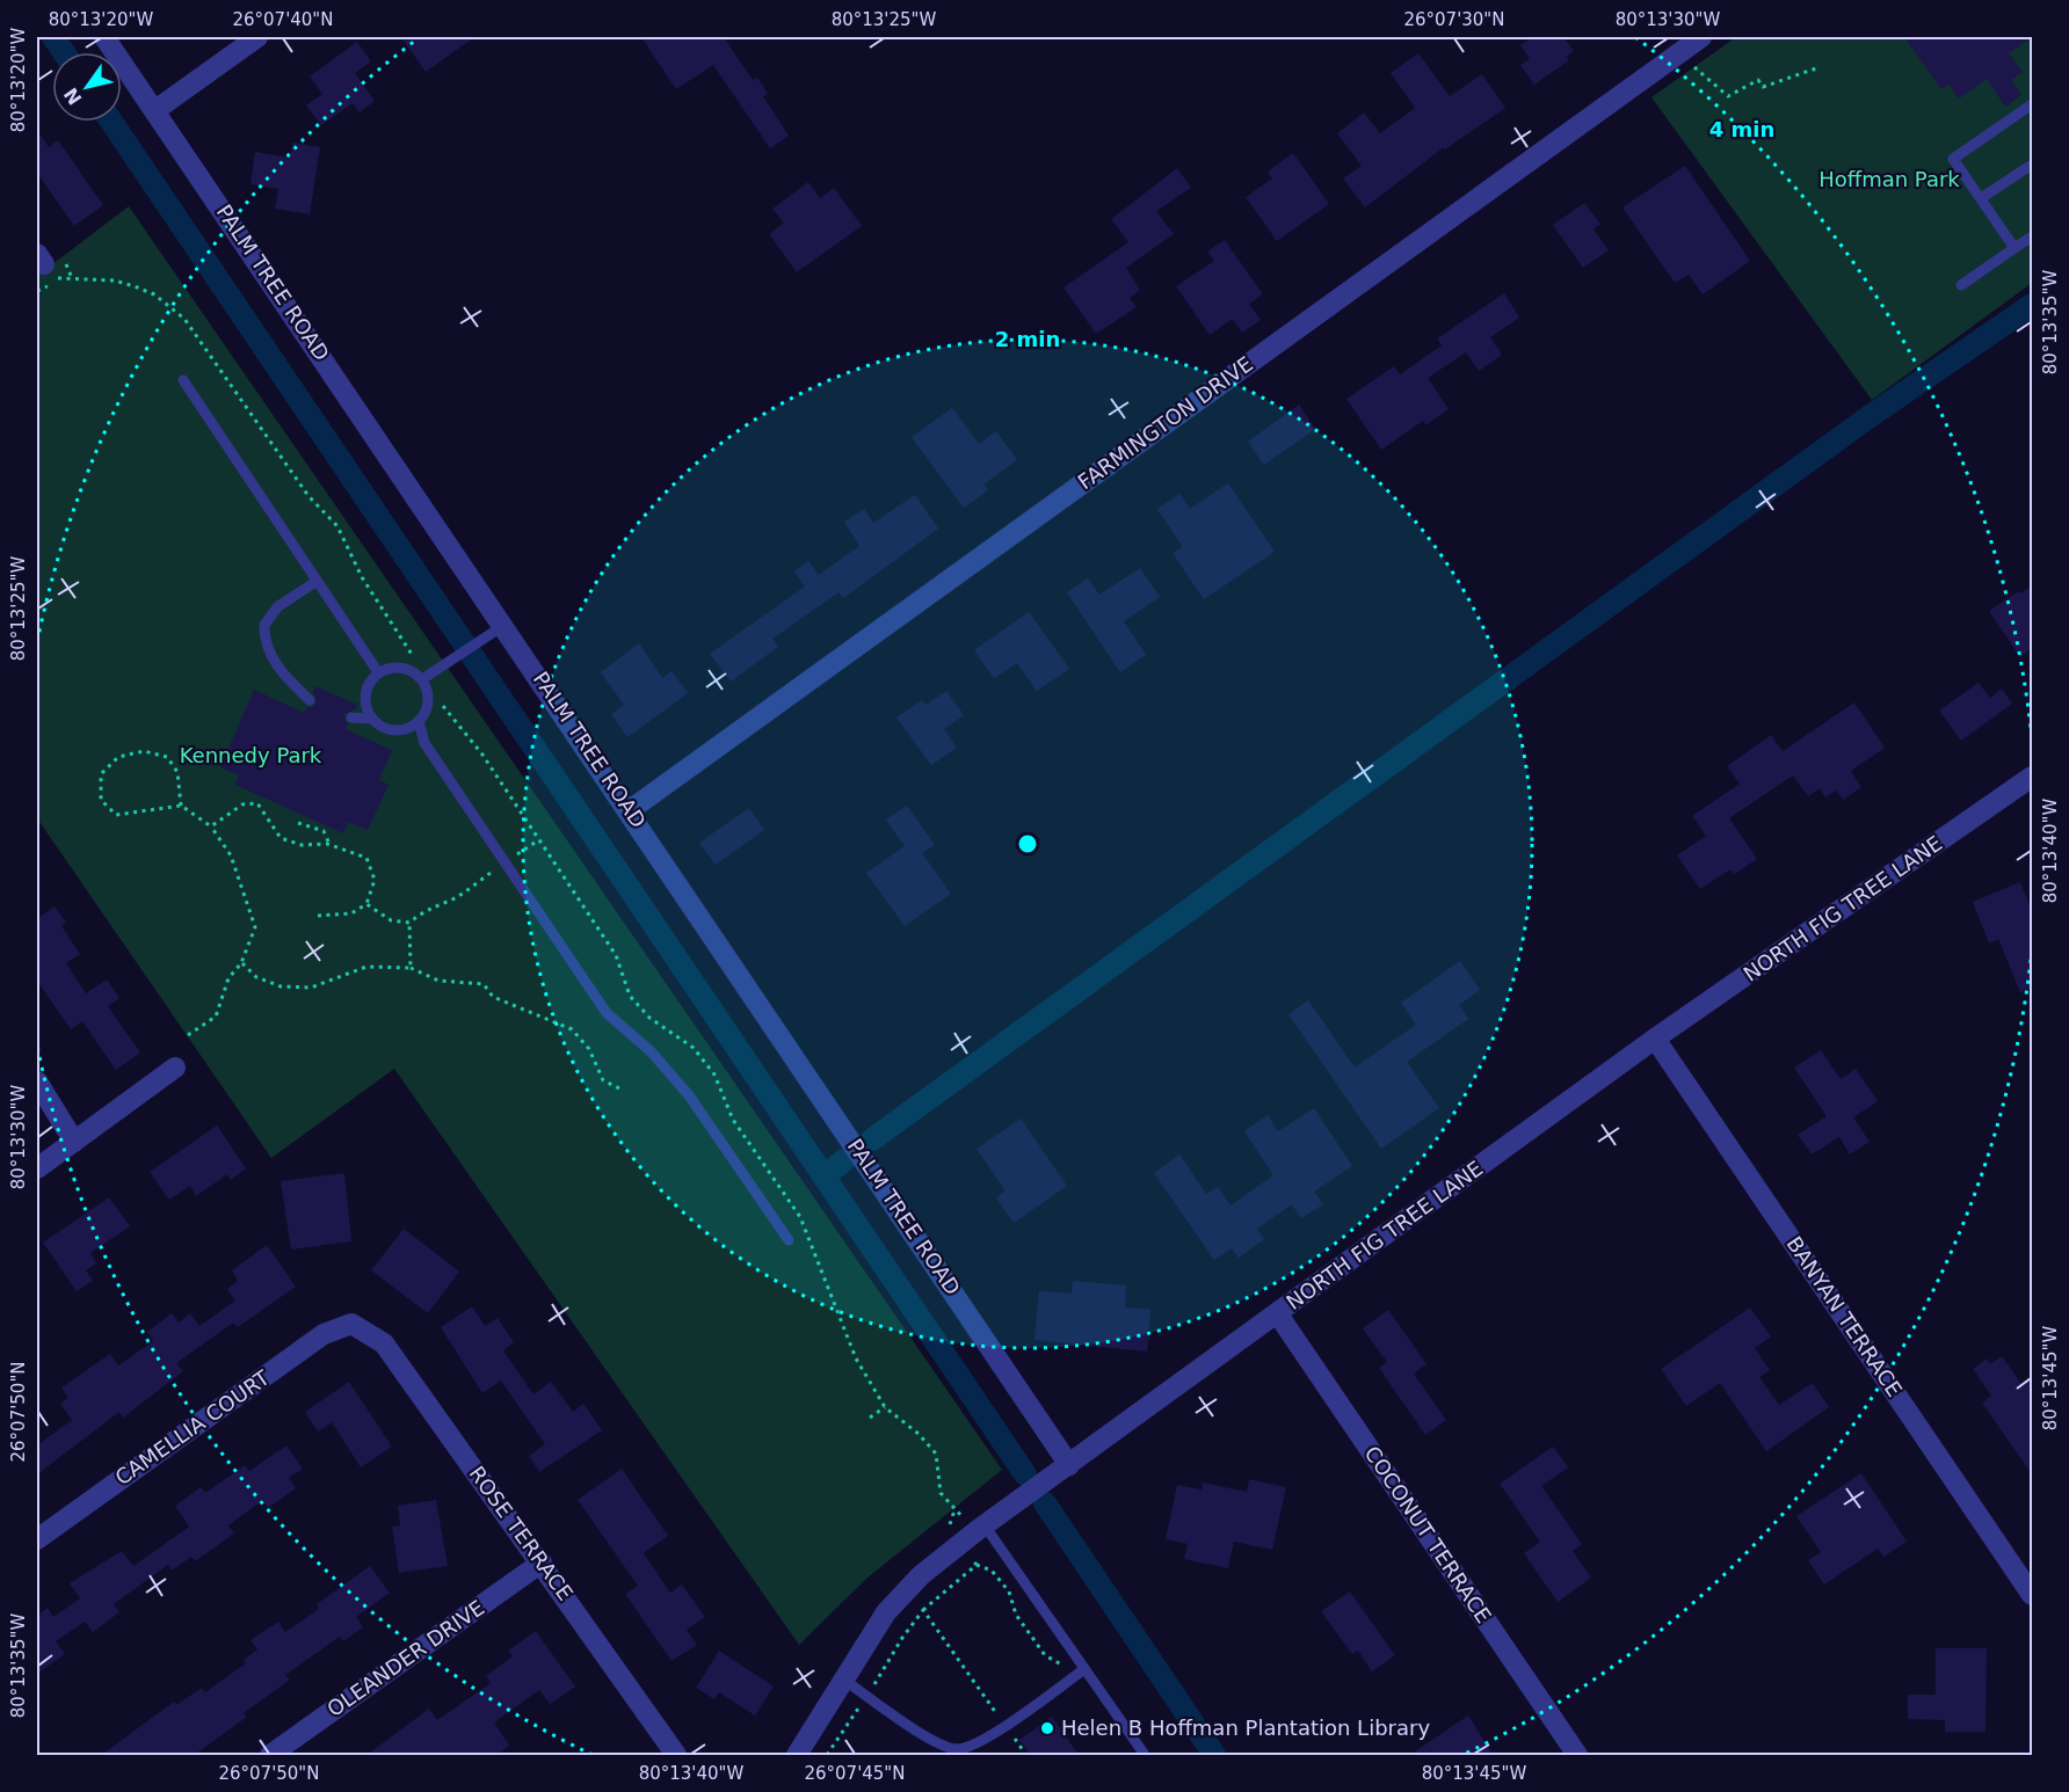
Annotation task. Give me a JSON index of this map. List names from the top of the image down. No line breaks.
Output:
{"streets":{"street":["PALM TREE ROAD","FARMINGTON DRIVE","NORTH FIG TREE LANE","BANYAN TERRACE","CAMELLIA COURT","ROSE TERRACE","COCONUT TERRACE","OLEANDER DRIVE"]},"crossings":[["PALM TREE ROAD","FARMINGTON DRIVE"],["PALM TREE ROAD","NORTH FIG TREE LANE"],["NORTH FIG TREE LANE","BANYAN TERRACE"],["NORTH FIG TREE LANE","COCONUT TERRACE"],["CAMELLIA COURT","ROSE TERRACE"],["ROSE TERRACE","OLEANDER DRIVE"]],"parks":["Hoffman Park","Kennedy Park"],"places":["Helen B Hoffman Plantation Library"],"north":"bottom left","coordinates":["80°13'20\"W","26°07'40\"N","80°13'25\"W","26°07'30\"N","80°13'30\"W","80°13'35\"W","80°13'40\"W","80°13'45\"W","26°07'50\"N","26°07'45\"N"],"rings":["4 min","2 min"]}
